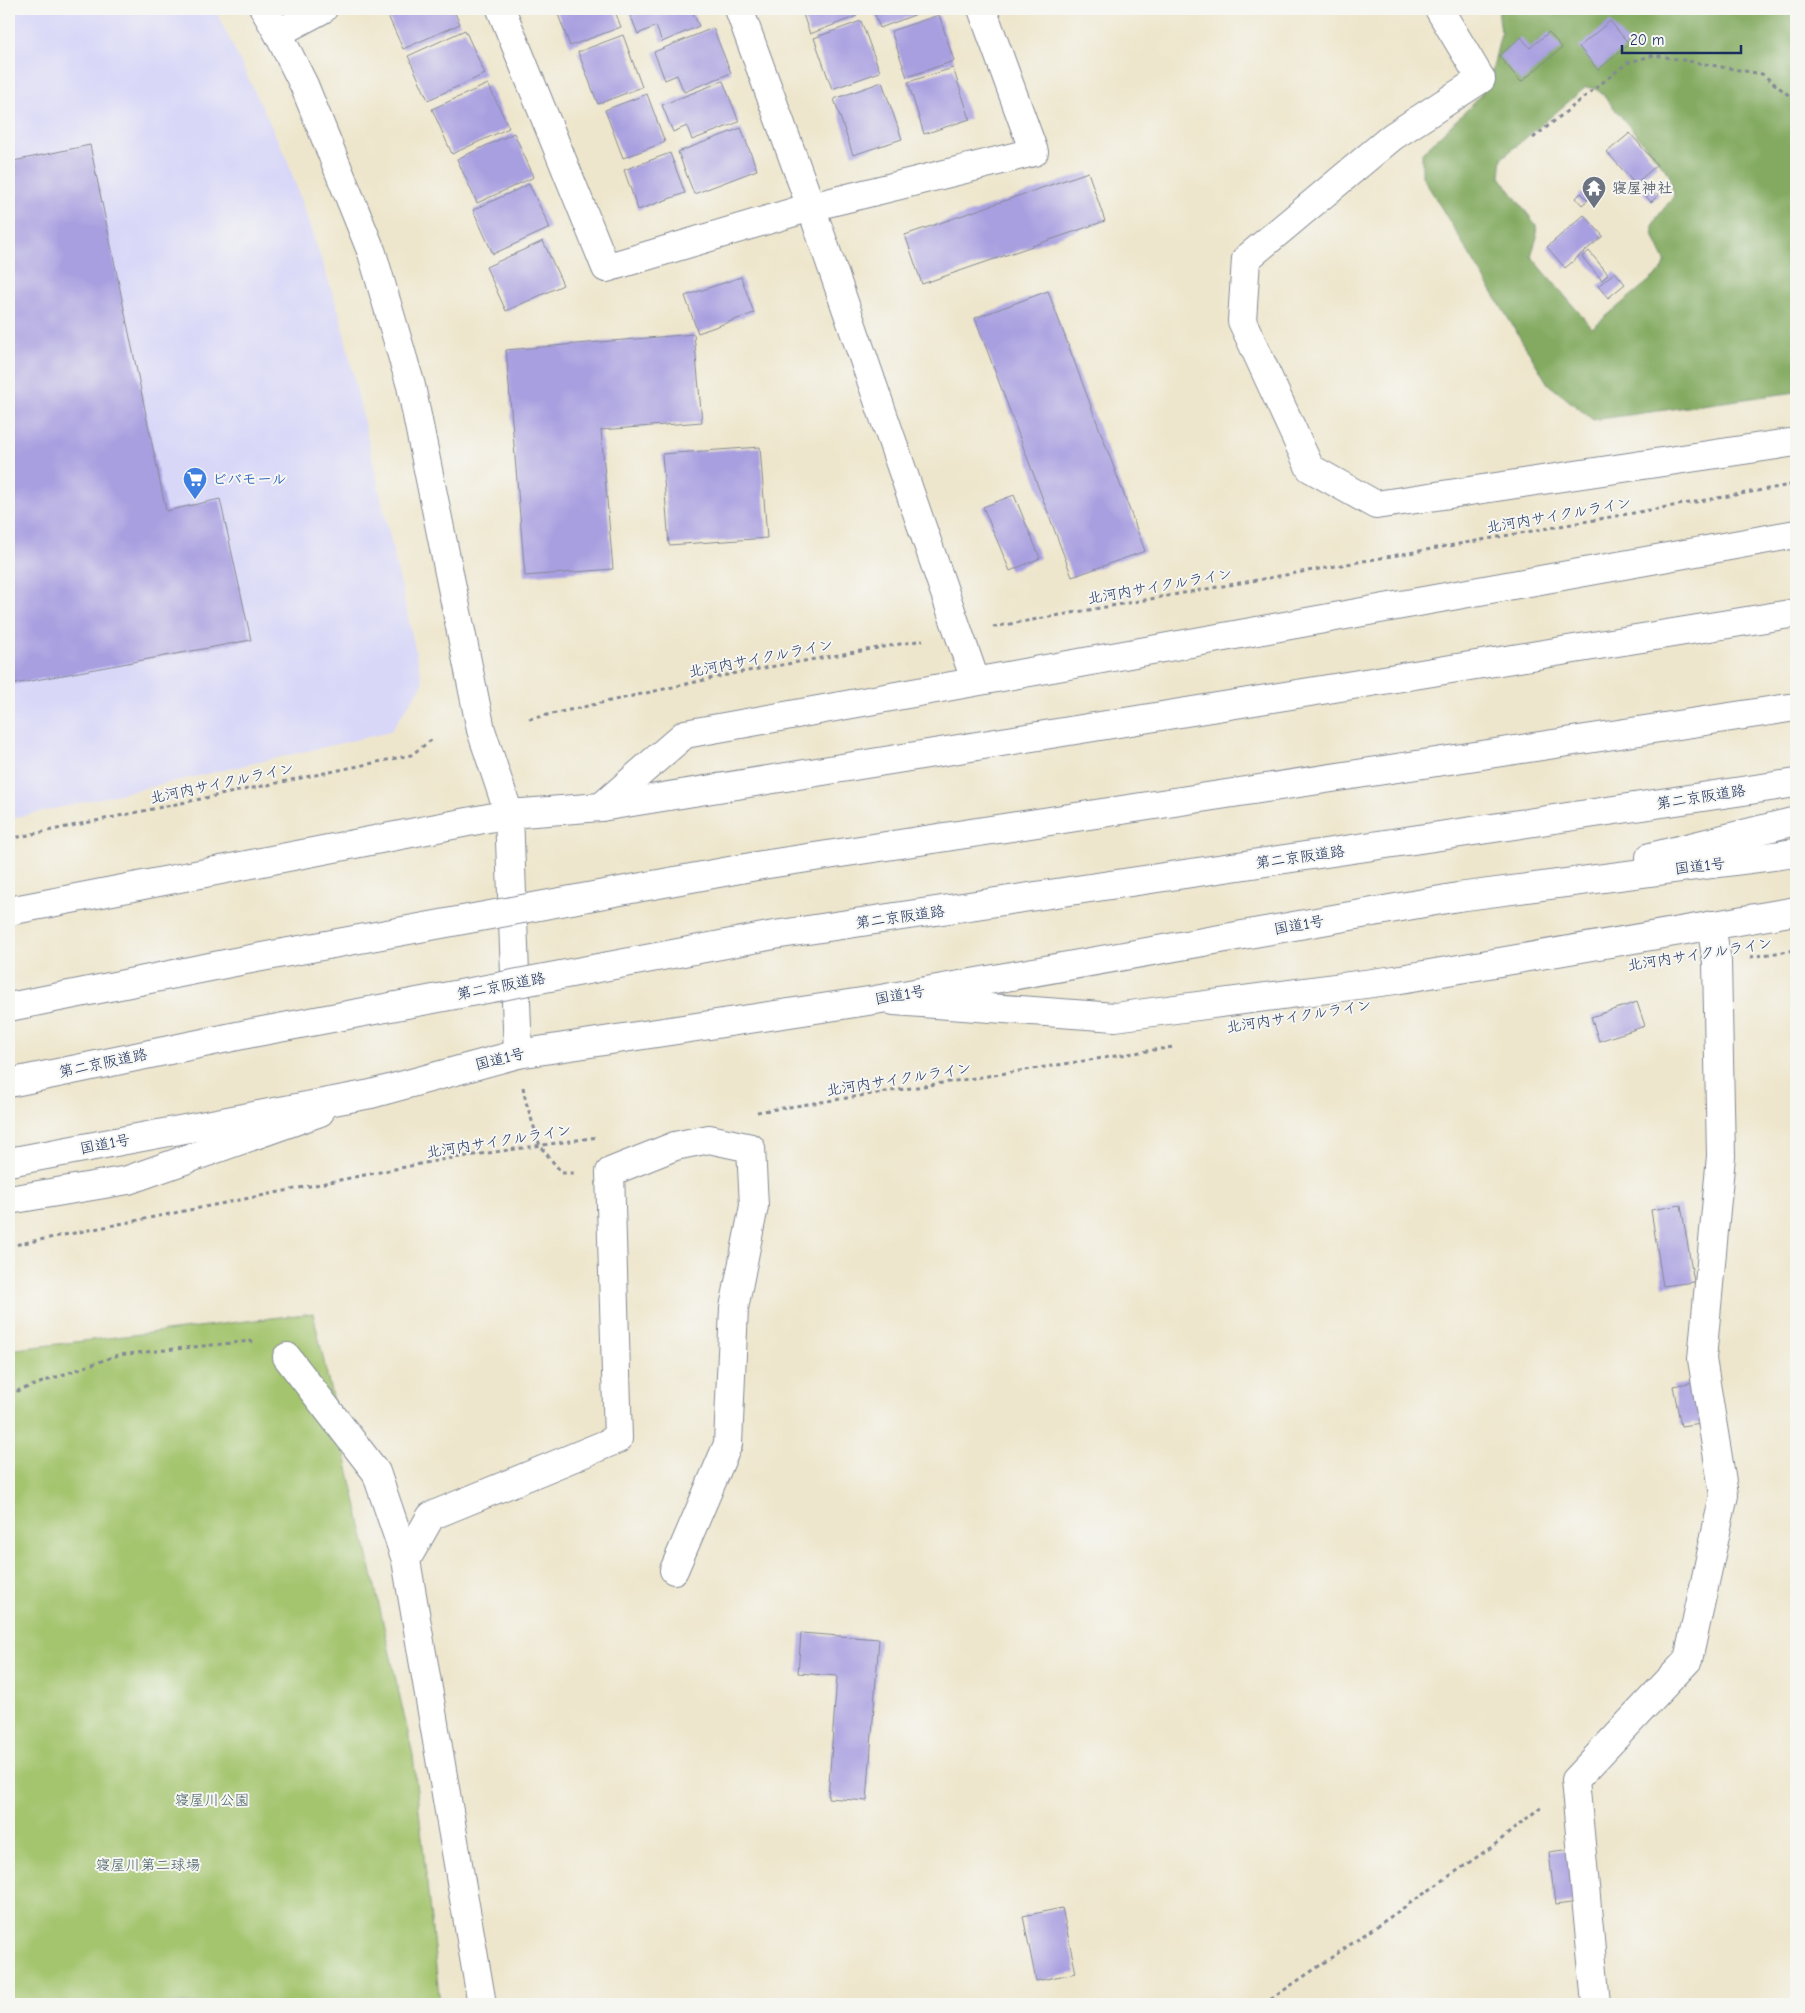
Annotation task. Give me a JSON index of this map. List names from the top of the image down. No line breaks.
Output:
{"streets":{"main road":["第二京阪道路","国道1号"],"path":["北河内サイクルライン"]},"parks":["寝屋川公園","寝屋川第二球場"],"places":{"temple":["寝屋神社"],"supermarket":["ビバモール"]},"scale_bar":"20 m"}
